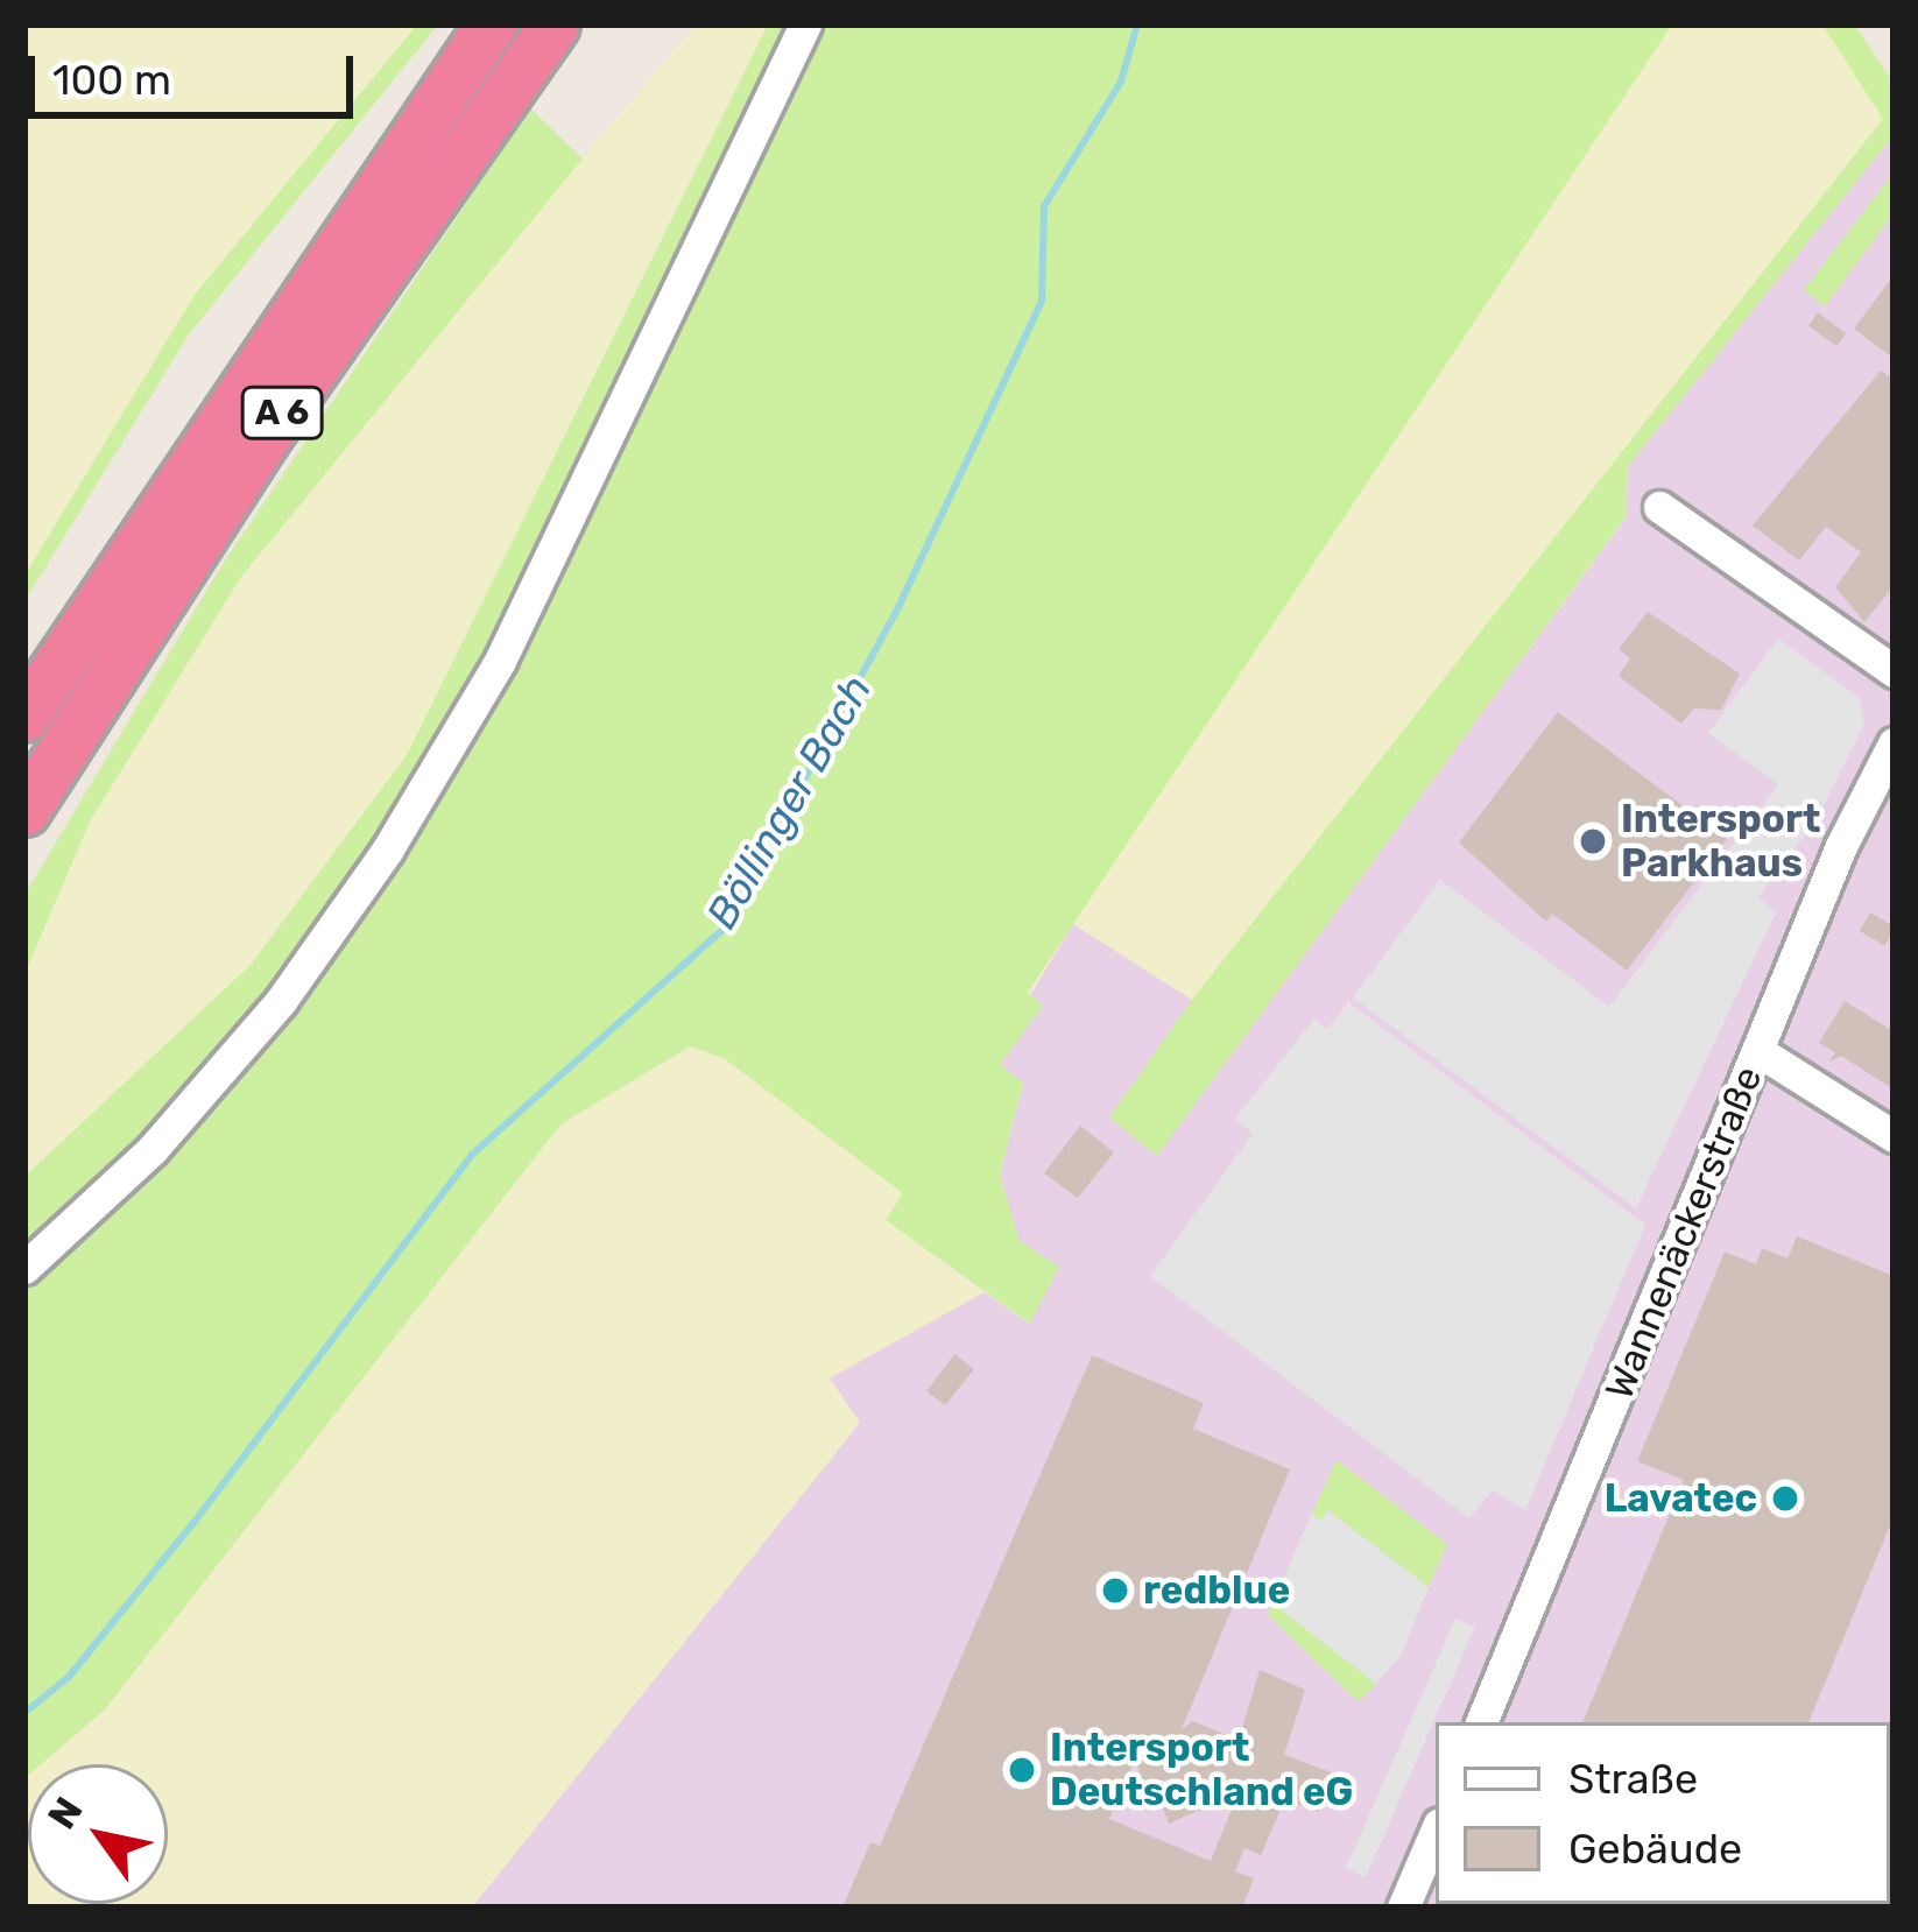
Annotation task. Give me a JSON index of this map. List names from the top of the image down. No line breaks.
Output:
{"streets":{"highway":["A 6"],"street":["Wannenäckerstraße"]},"water":["Böllinger Bach"],"places":["Intersport Parkhaus","Lavatec","redblue","Intersport Deutschland eG"],"legend":["Straße","Gebäude"],"scale_bar":"100 m","north":"top left"}
